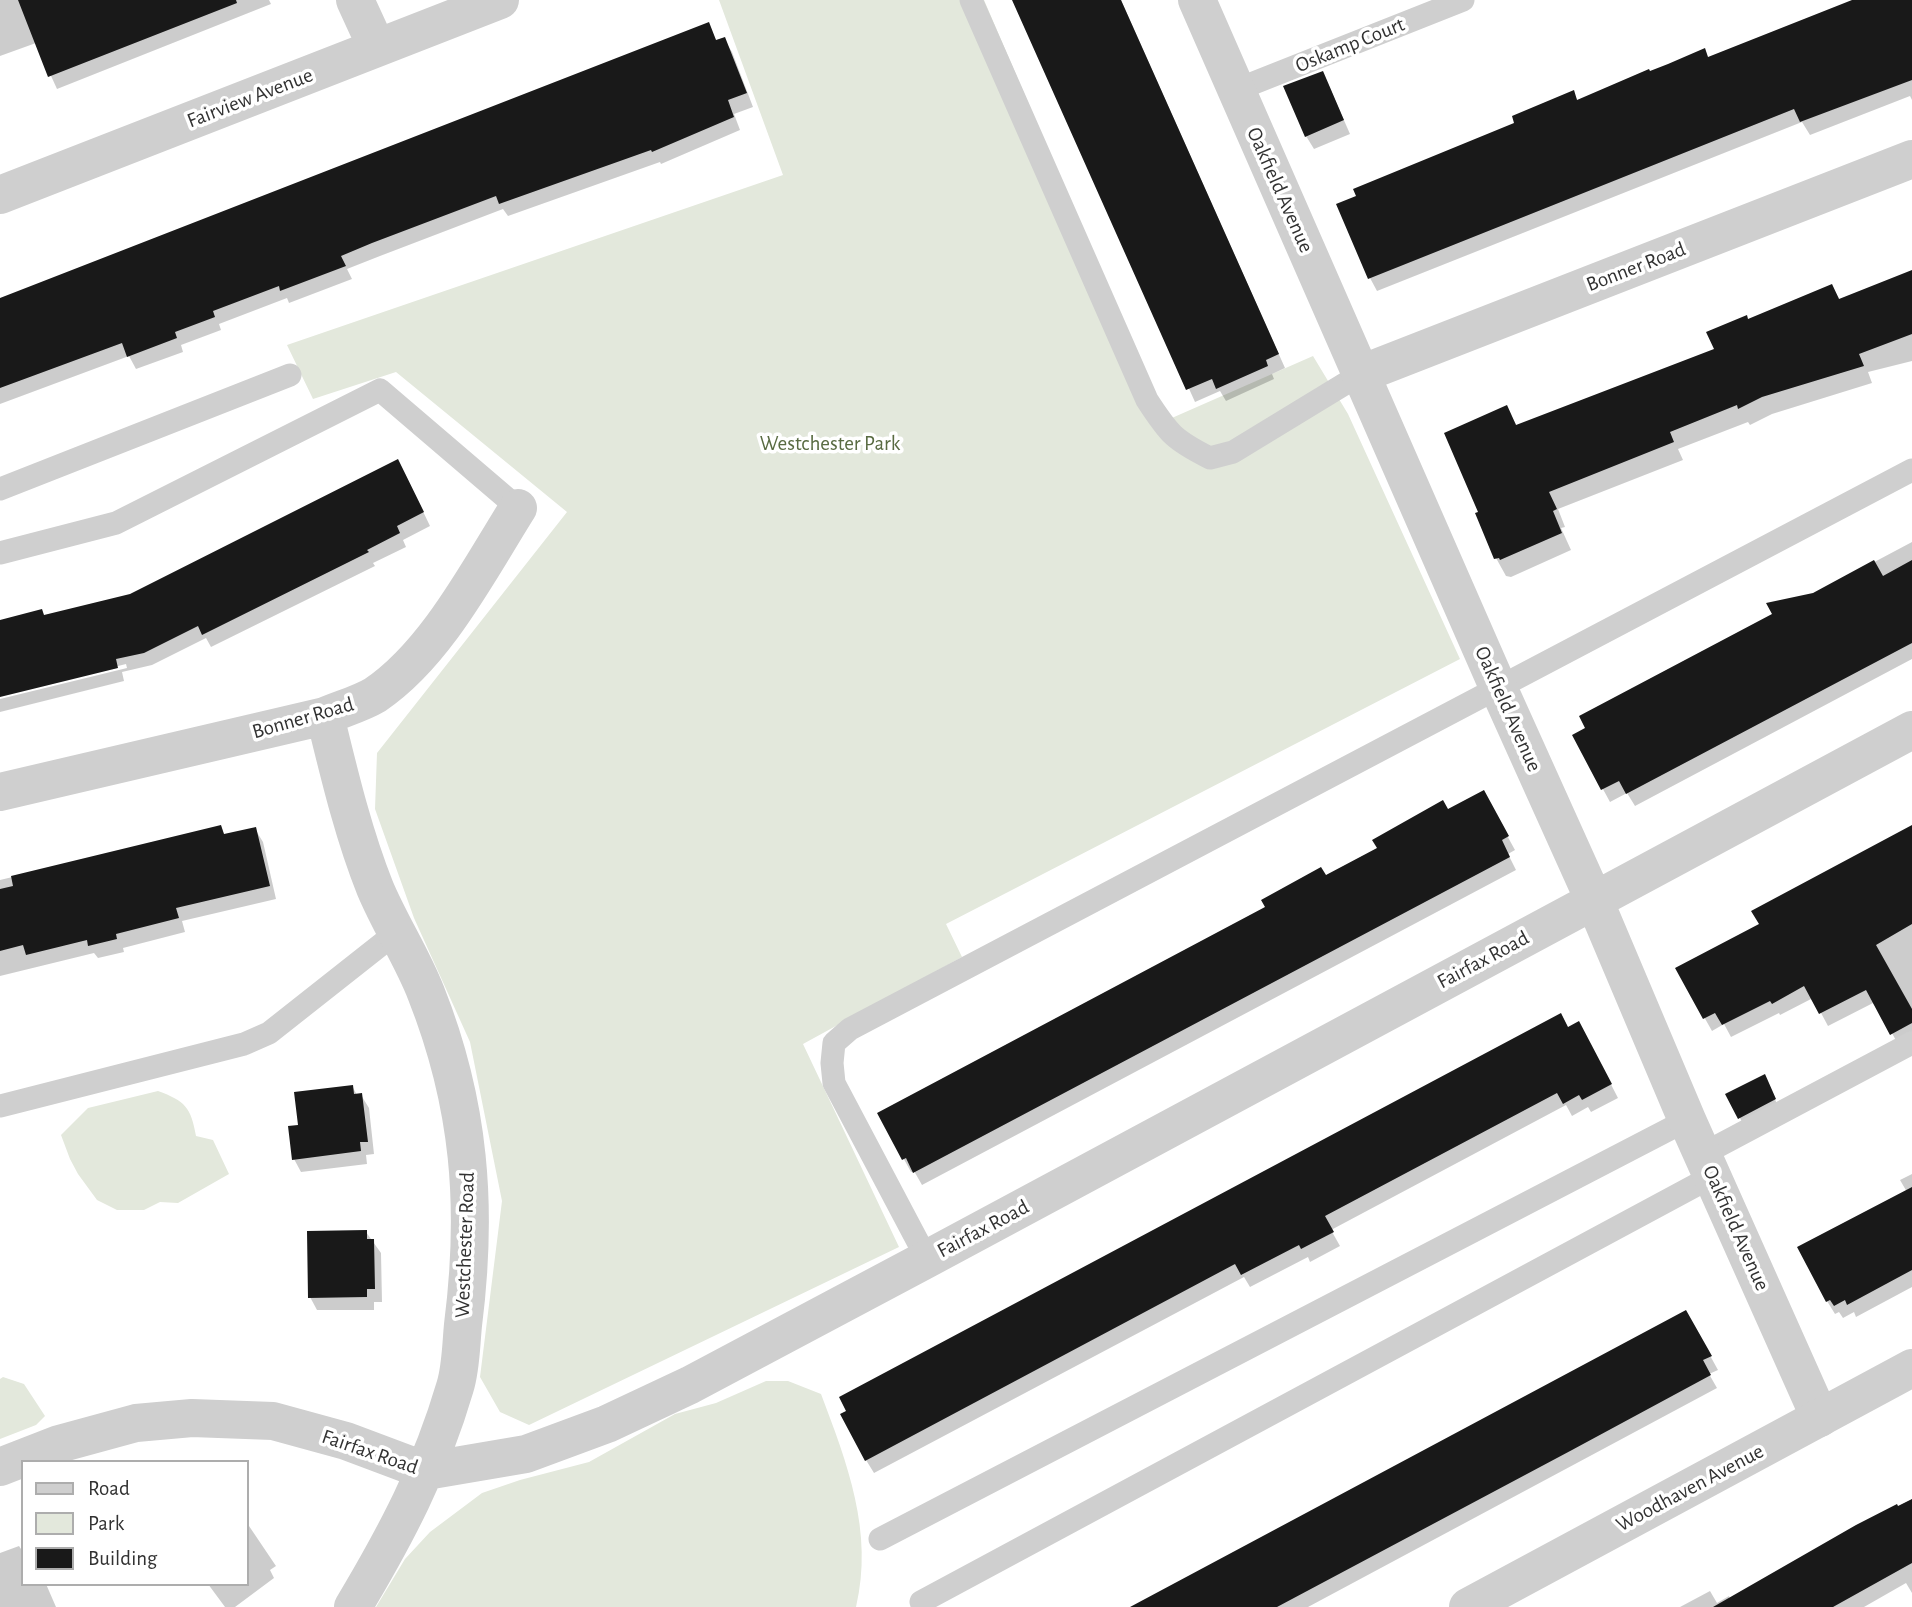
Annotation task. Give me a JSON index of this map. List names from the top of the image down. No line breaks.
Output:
{"streets":{"street":["Fairview Avenue","Oakfield Avenue","Bonner Road","Fairfax Road","Westchester Road","Woodhaven Avenue"],"lane":["Oskamp Court"]},"crossings":[["Oskamp Court","Oakfield Avenue"],["Oakfield Avenue","Bonner Road"],["Oakfield Avenue","Fairfax Road"],["Oakfield Avenue","Woodhaven Avenue"],["Bonner Road","Westchester Road"],["Fairfax Road","Westchester Road"]],"parks":["Westchester Park"],"legend":["Road","Park","Building"]}
